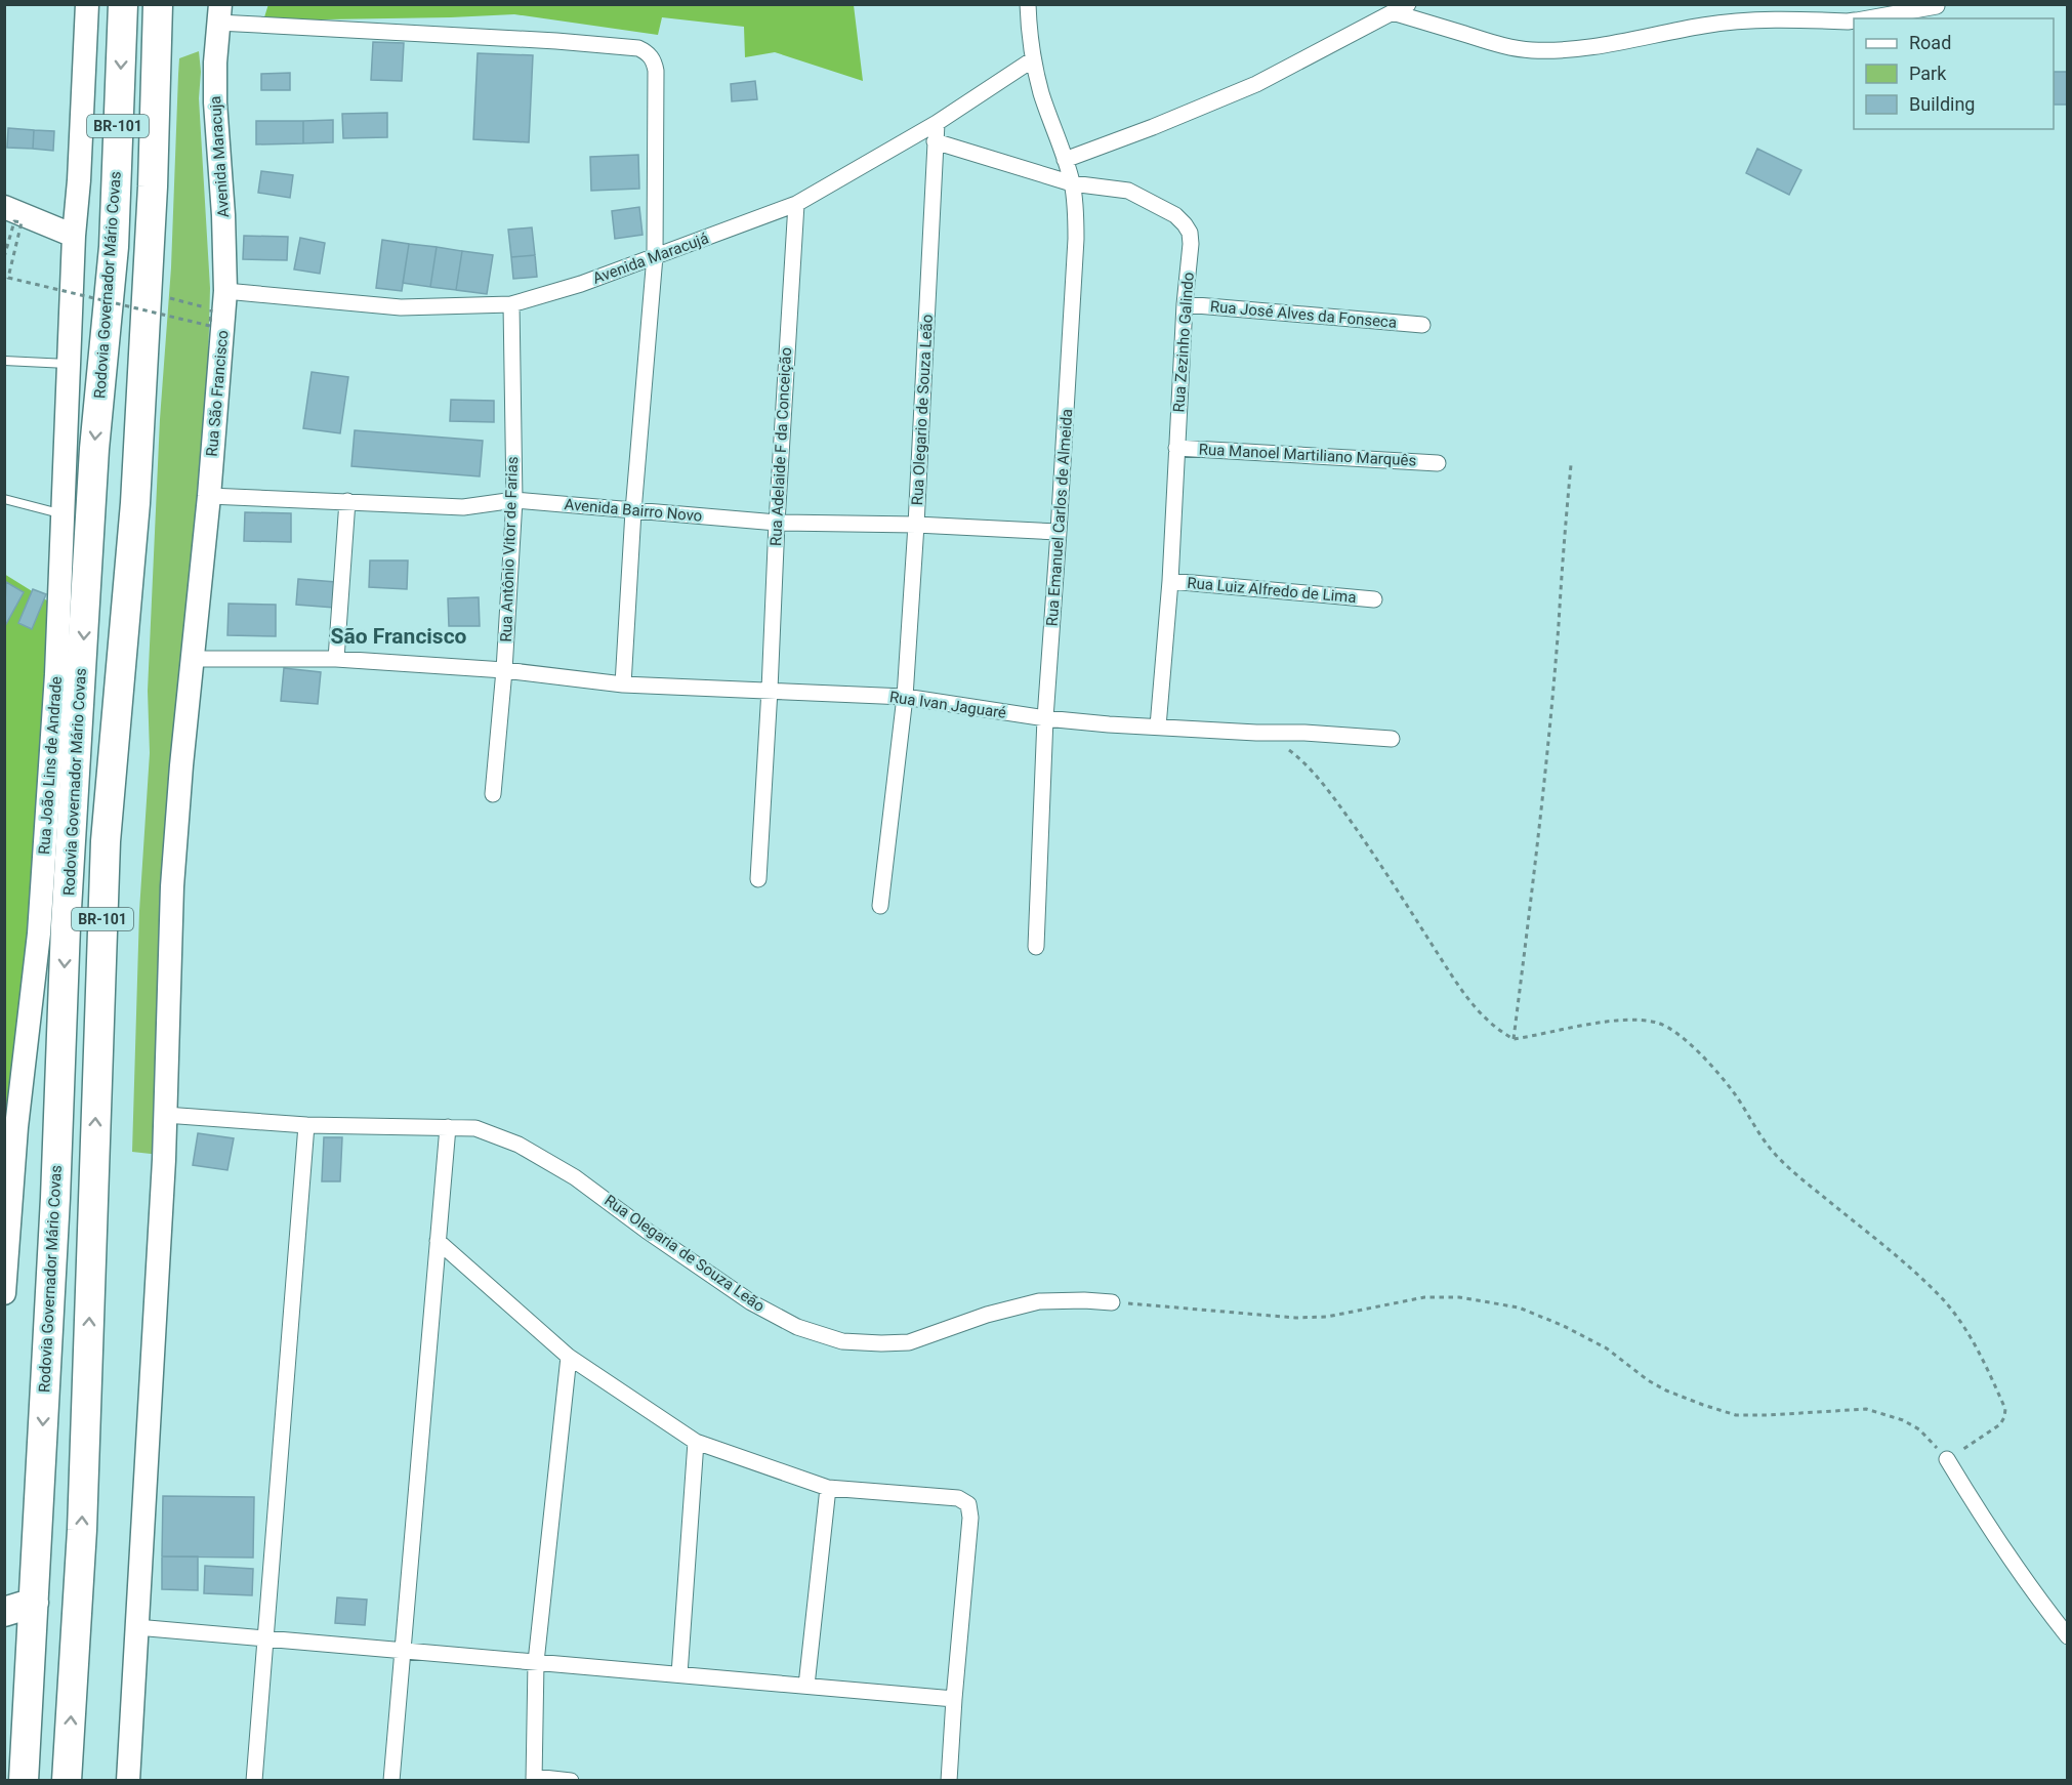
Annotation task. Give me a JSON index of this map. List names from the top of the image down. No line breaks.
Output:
{"streets":{"highway":["BR-101","Rodovia Governador Mário Covas"],"street":["Avenida Maracuja","Avenida Maracujá","Rua José Alves da Fonseca","Rua Zezinho Galindo","Rua São Francisco","Rua Olegario de Souza Leão","Rua Adelaide F da Conceição","Rua Manoel Martiliano Marquês","Avenida Bairro Novo","Rua Emanuel Carlos de Almeida","Rua Antônio Vitor de Farias","Rua Luiz Alfredo de Lima","Rua Ivan Jaguaré","Rua João Lins de Andrade","Rua Olegaria de Souza Leão"]},"crossings":[["Avenida Maracuja","Avenida Maracujá"],["Avenida Maracuja","Rua São Francisco"],["Avenida Maracujá","Rua São Francisco"],["Avenida Maracujá","Rua Olegario de Souza Leão"],["Avenida Maracujá","Rua Adelaide F da Conceição"],["Avenida Maracujá","Rua Emanuel Carlos de Almeida"],["Avenida Maracujá","Rua Antônio Vitor de Farias"],["Rua José Alves da Fonseca","Rua Zezinho Galindo"],["Rua Zezinho Galindo","Rua Olegario de Souza Leão"],["Rua Zezinho Galindo","Rua Manoel Martiliano Marquês"],["Rua Zezinho Galindo","Rua Emanuel Carlos de Almeida"],["Rua Zezinho Galindo","Rua Luiz Alfredo de Lima"],["Rua Zezinho Galindo","Rua Ivan Jaguaré"],["Rua São Francisco","Avenida Bairro Novo"],["Rua São Francisco","Rua Ivan Jaguaré"],["Rua São Francisco","Rua Olegaria de Souza Leão"],["Rua Olegario de Souza Leão","Avenida Bairro Novo"],["Rua Olegario de Souza Leão","Rua Ivan Jaguaré"],["Rua Adelaide F da Conceição","Avenida Bairro Novo"],["Rua Adelaide F da Conceição","Rua Ivan Jaguaré"],["Avenida Bairro Novo","Rua Emanuel Carlos de Almeida"],["Avenida Bairro Novo","Rua Antônio Vitor de Farias"],["Rua Emanuel Carlos de Almeida","Rua Ivan Jaguaré"],["Rua Antônio Vitor de Farias","Rua Ivan Jaguaré"]],"districts":["São Francisco"],"legend":["Road","Park","Building"]}
